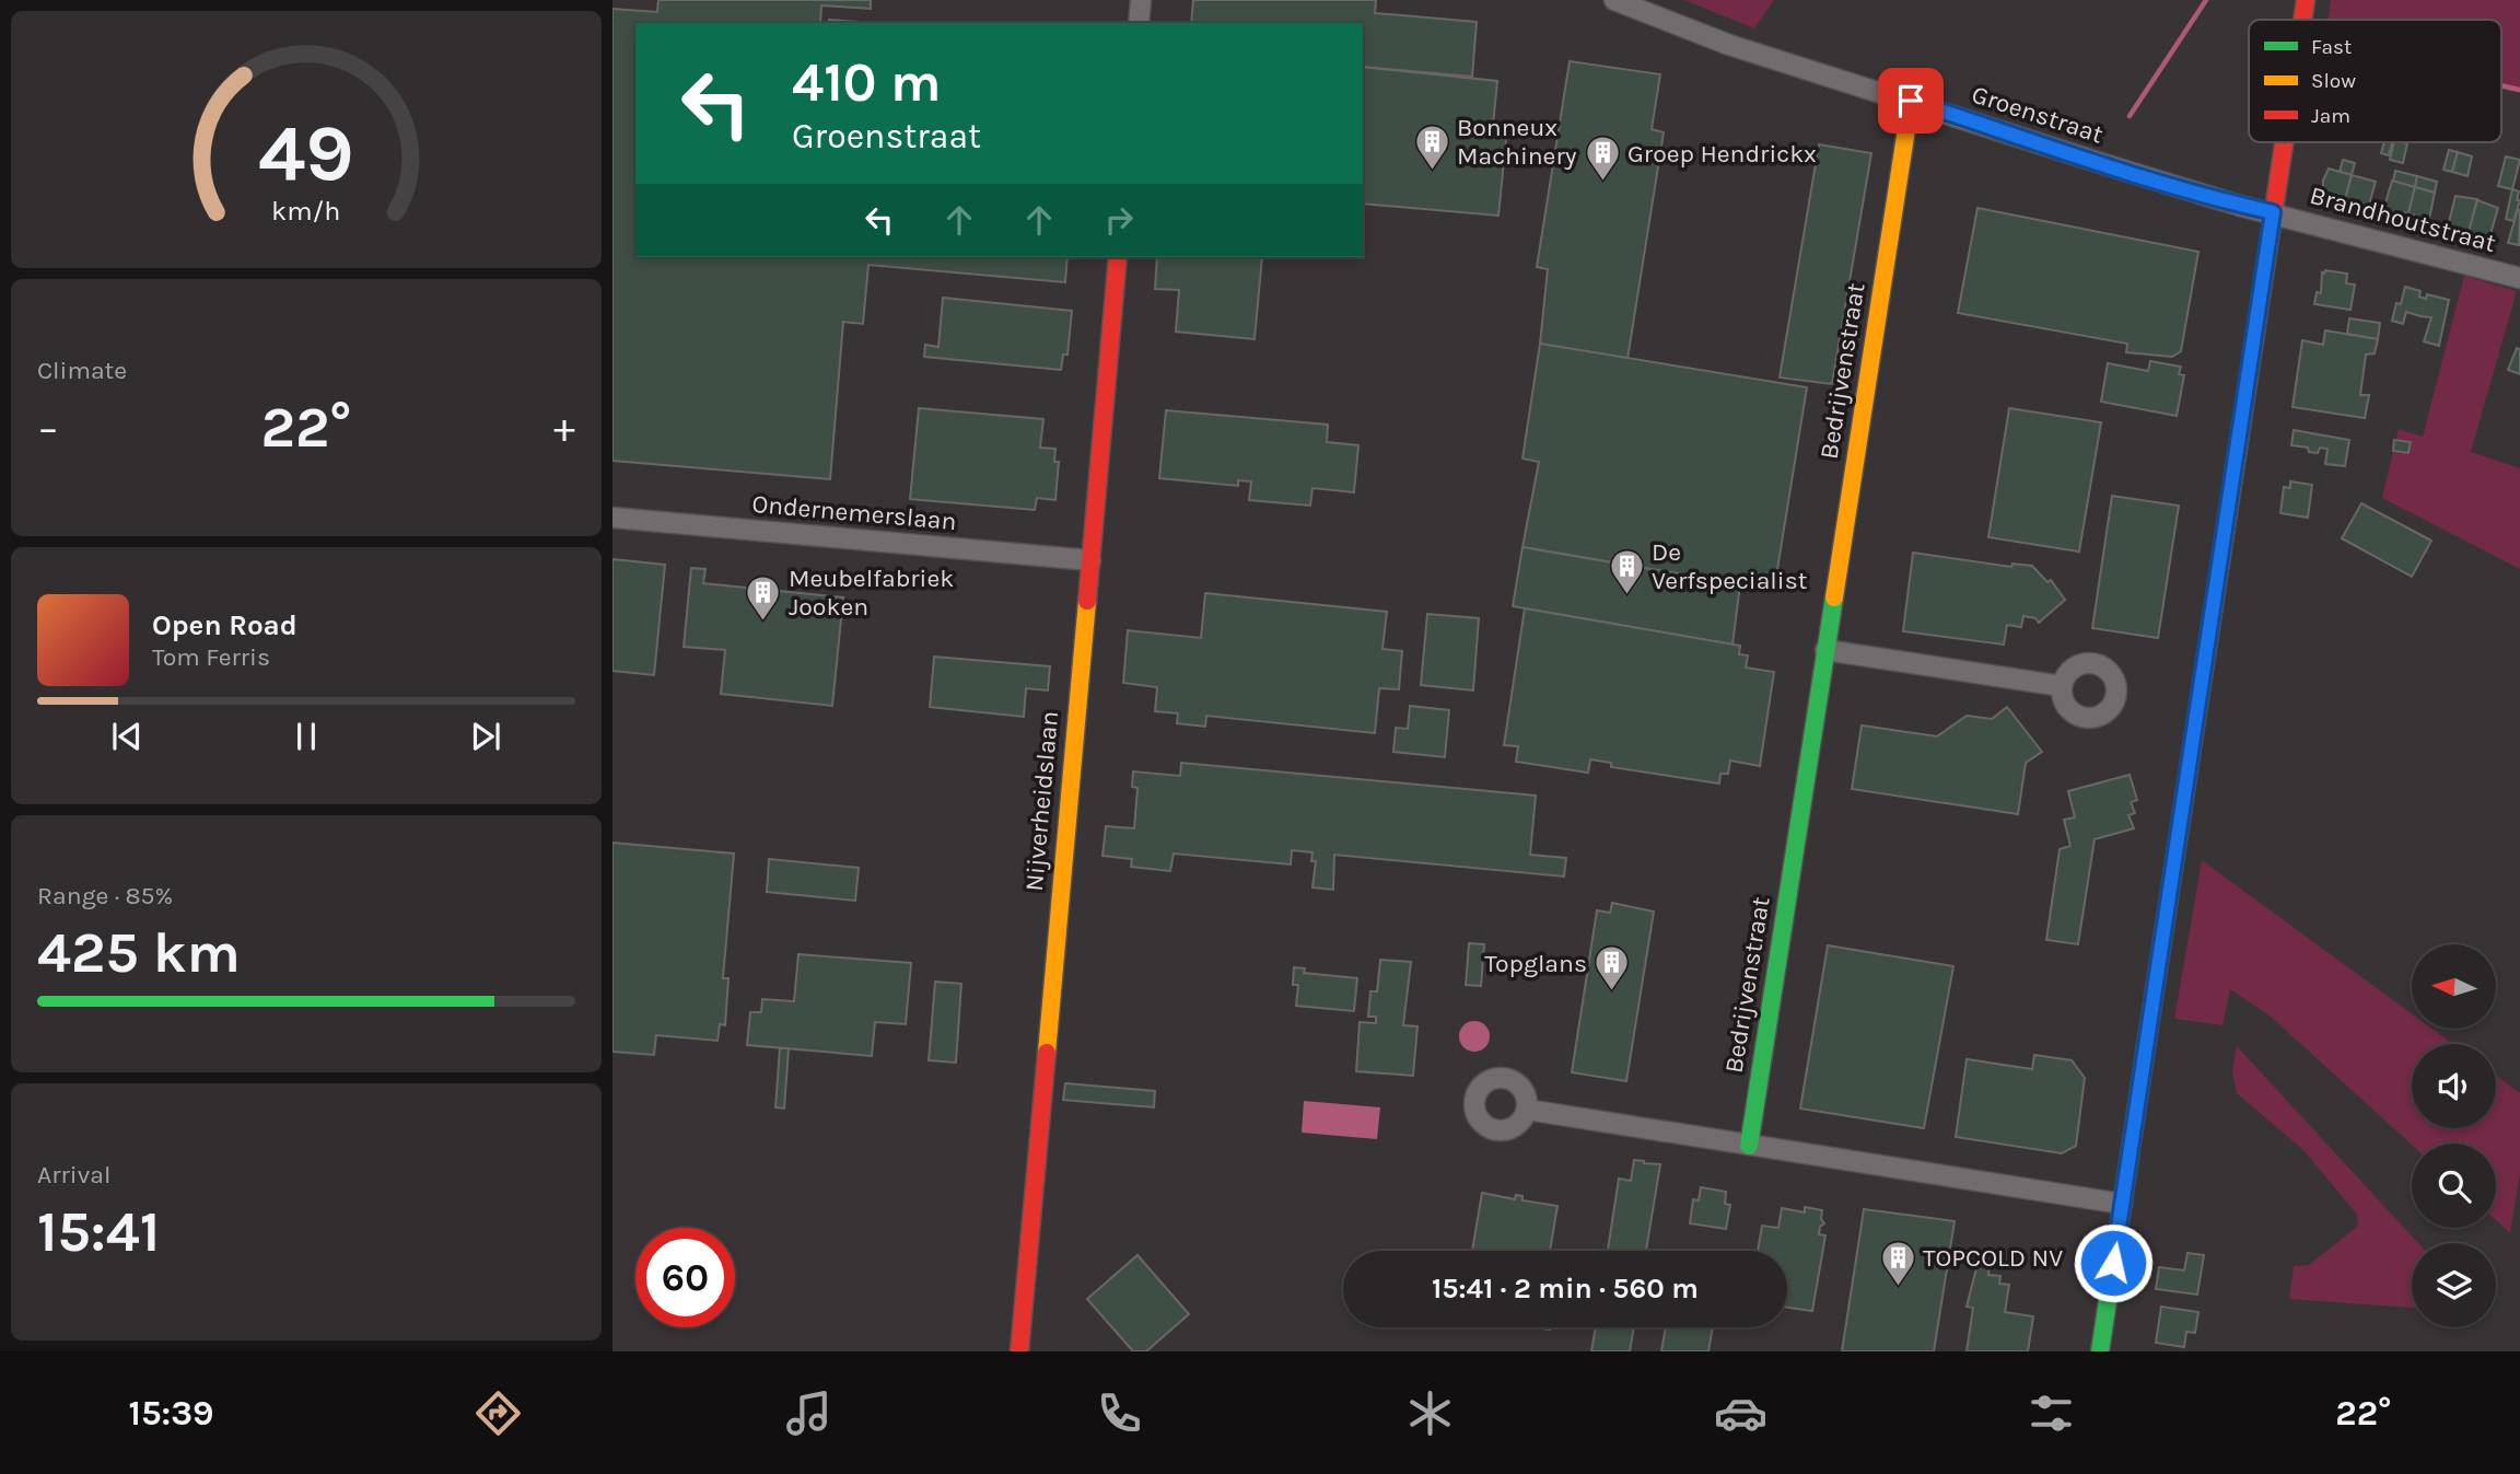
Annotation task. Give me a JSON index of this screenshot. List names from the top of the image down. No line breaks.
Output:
{"streets":{"street":["Groenstraat","Brandhoutstraat","Bedrijvenstraat","Ondernemerslaan","Nijverheidslaan"]},"crossings":[["Groenstraat","Brandhoutstraat"],["Groenstraat","Bedrijvenstraat"],["Ondernemerslaan","Nijverheidslaan"]],"places":{"building":["Bonneux Machinery","Groep Hendrickx","De Verfspecialist","Meubelfabriek Jooken","Topglans","TOPCOLD NV"]},"legend":["Fast","Slow","Jam"],"north":"left","page":{"turn":["410 m","Groenstraat"],"tile":["Climate",["Range · 85%","425 km"],["Arrival","15:41"]],"heat":["−","22°","+"],"song":["Open Road","Tom Ferris"],"limit":"60","trip":"15:41 · 2 min · 560 m","tabs":["15:39","22°"],"gauge":["49","km/h"]}}
